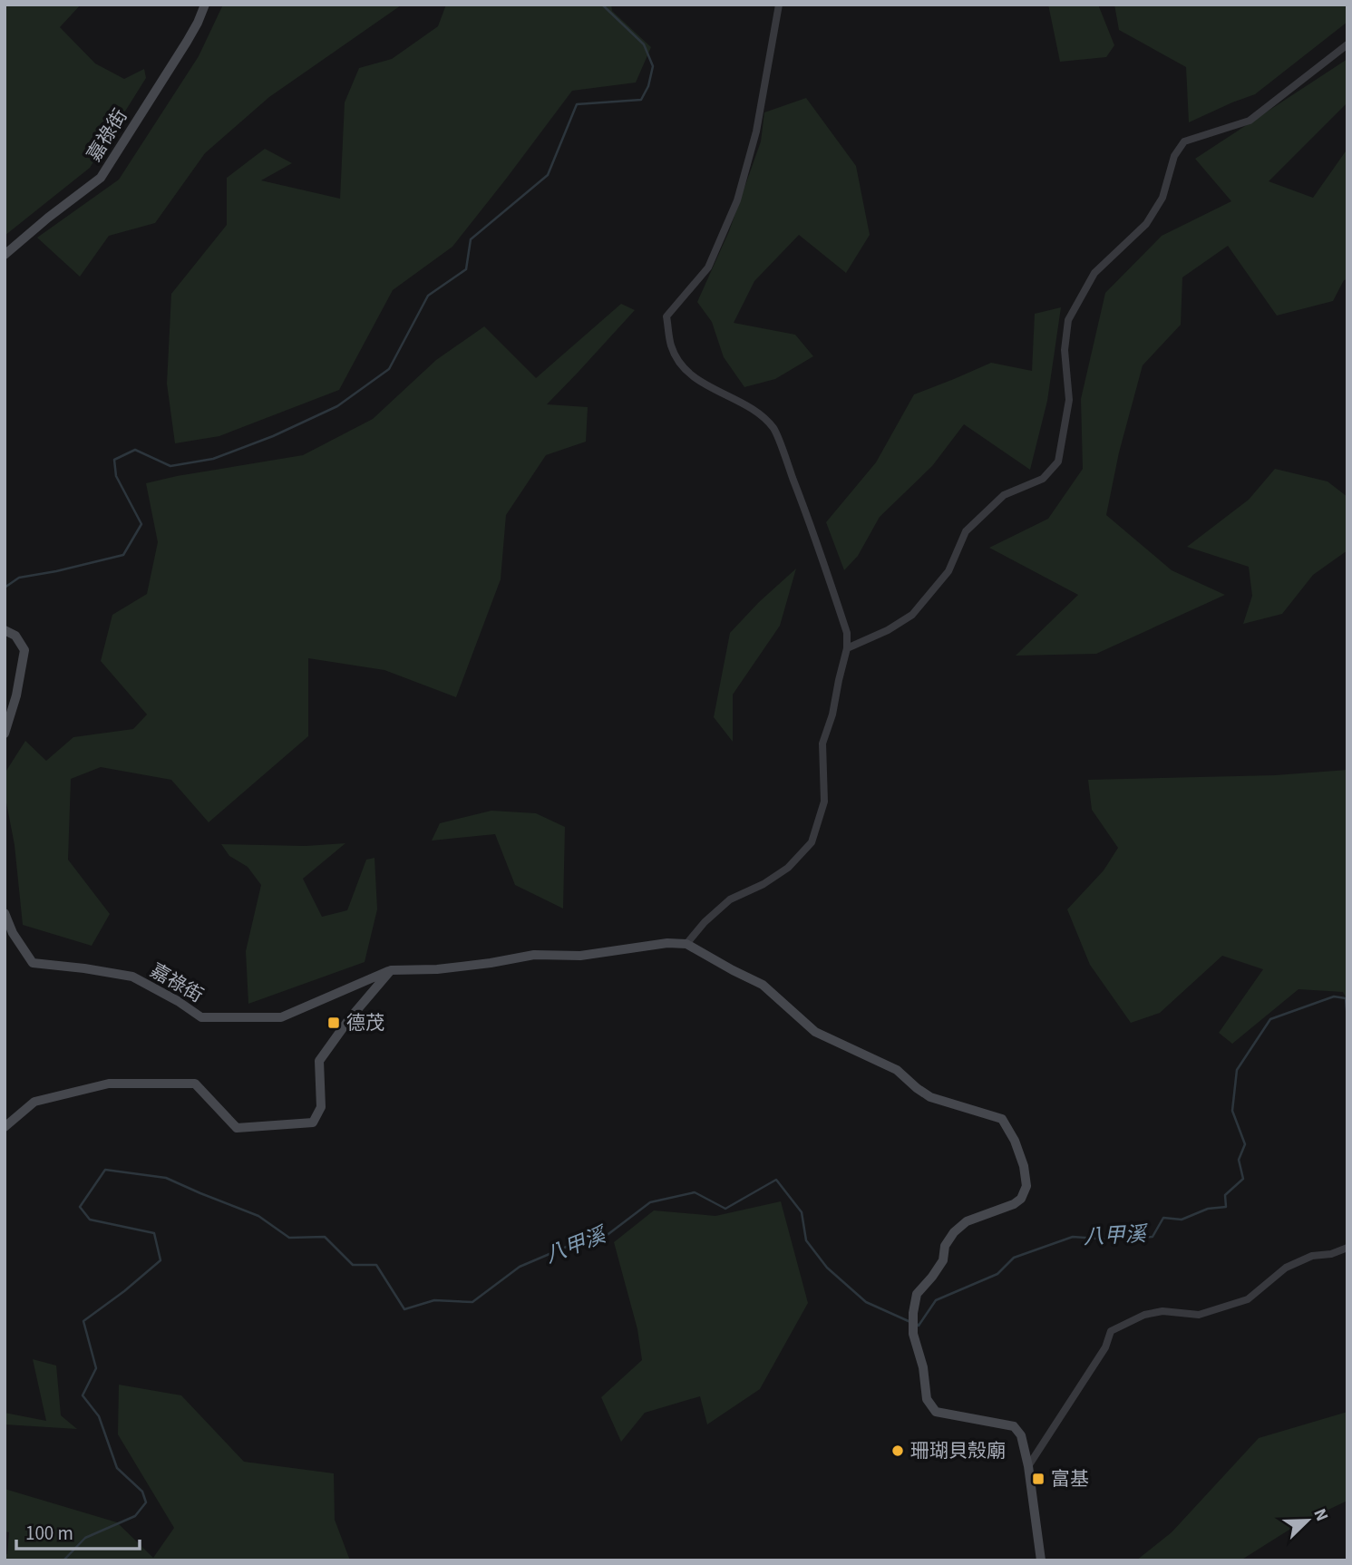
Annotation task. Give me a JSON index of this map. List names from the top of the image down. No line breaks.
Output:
{"streets":{"street":["嘉祿街"]},"water":["八甲溪"],"places":{"transit":["德茂","富基"],"other":["珊瑚貝殼廟"]},"scale_bar":"100 m","north":"top right"}
